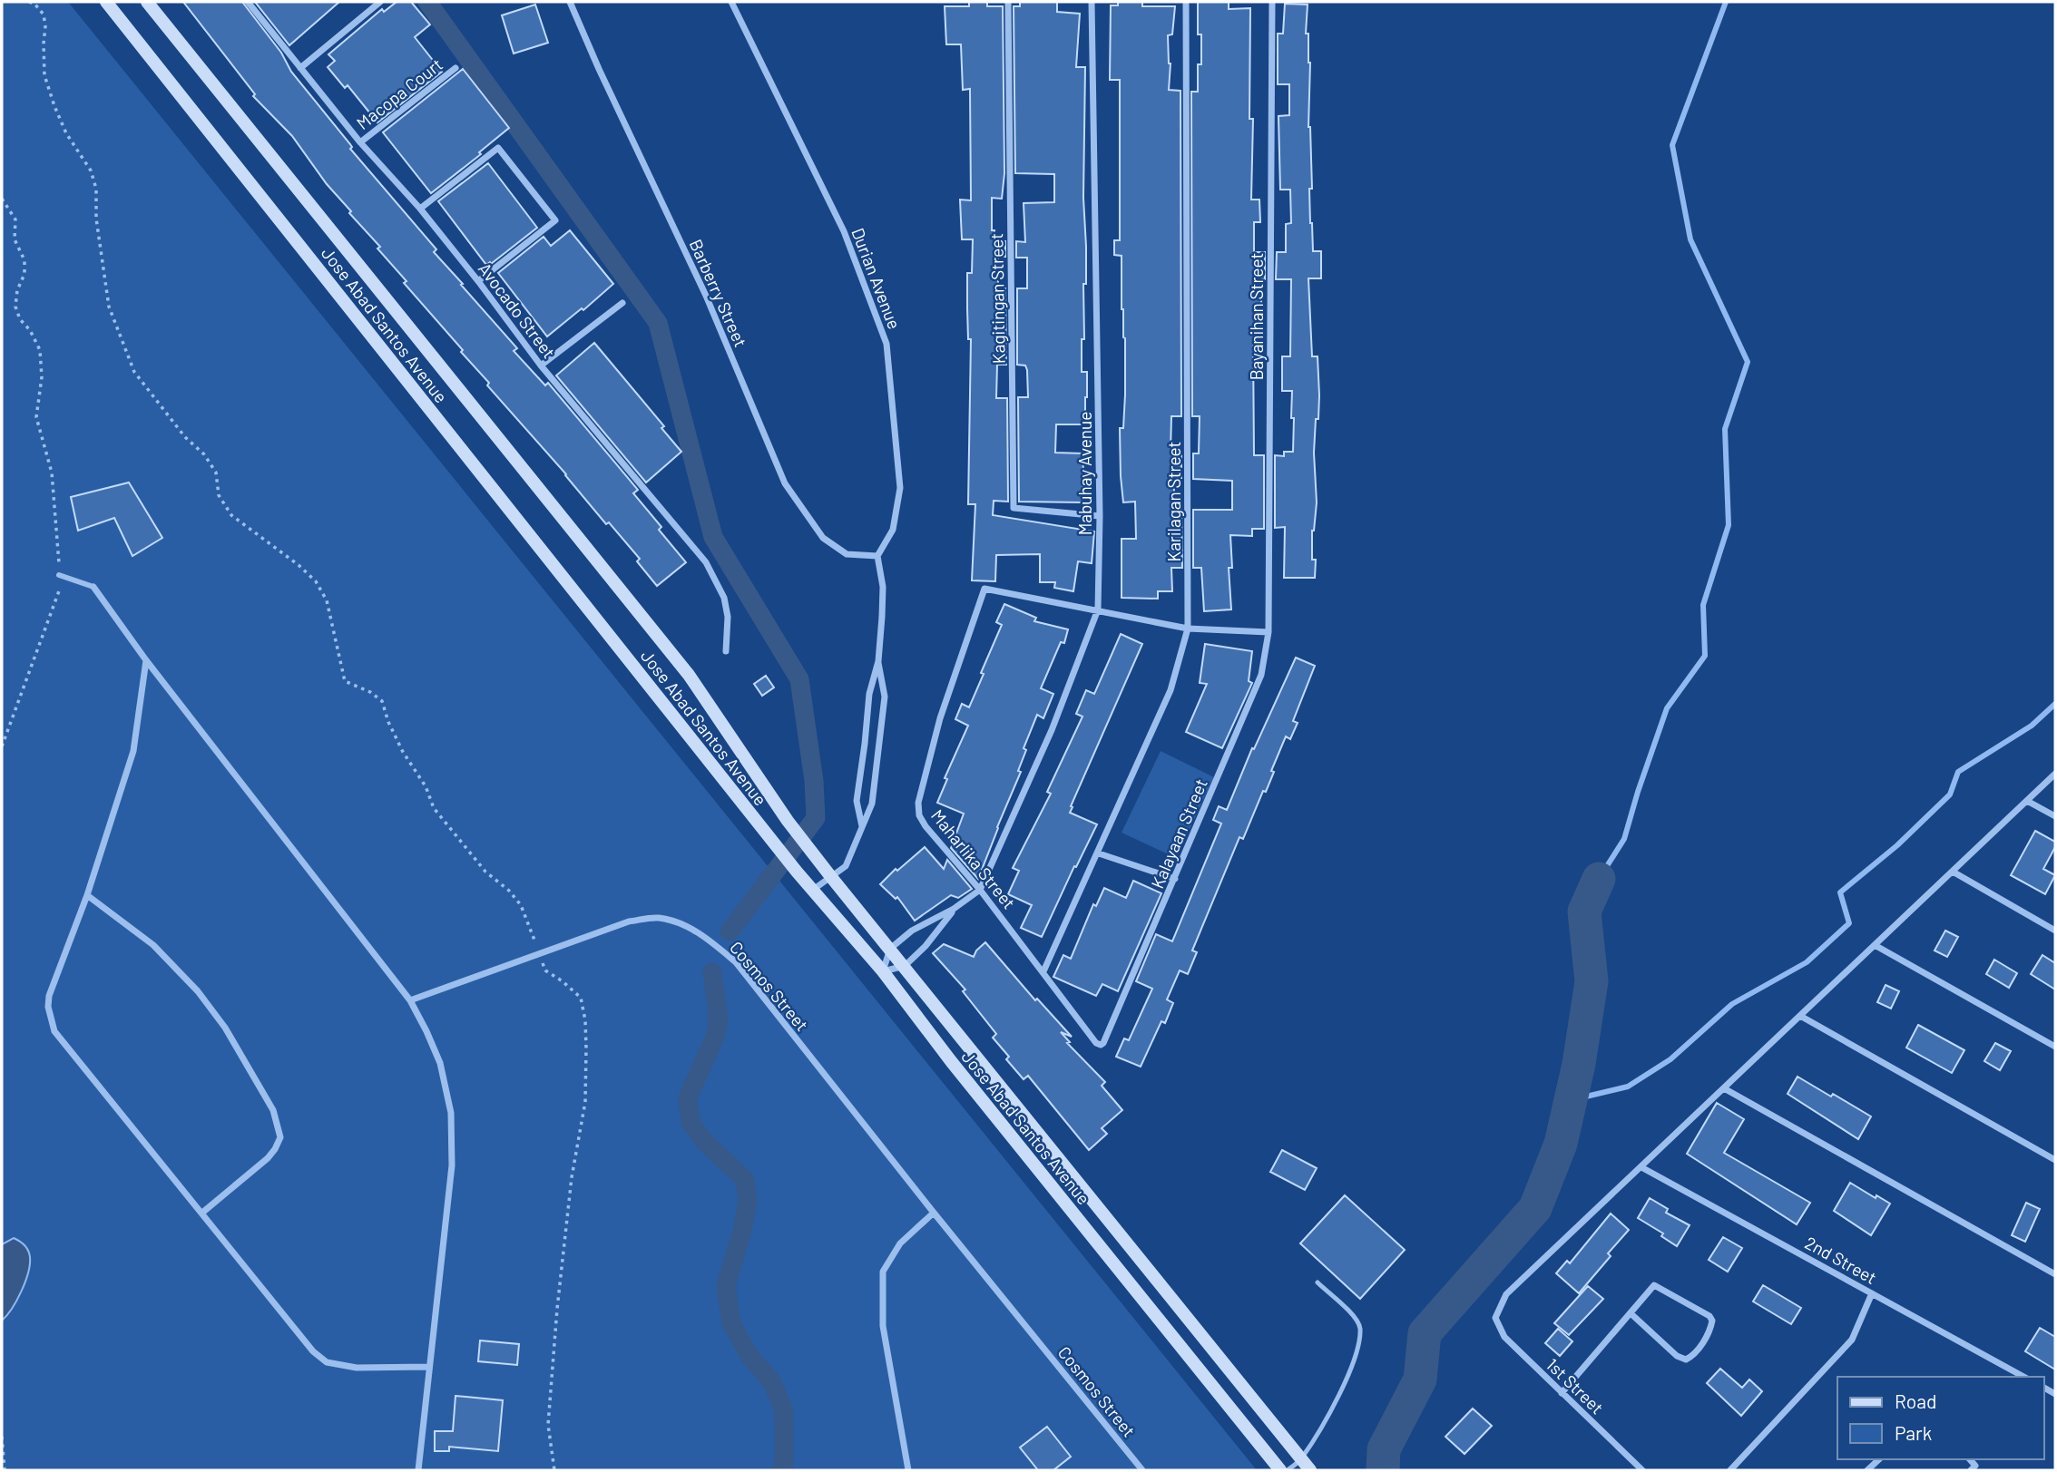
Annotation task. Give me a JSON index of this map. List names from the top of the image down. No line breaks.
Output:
{"streets":{"main road":["Jose Abad Santos Avenue"],"street":["Macopa Court","Durian Avenue","Barberry Street","Kagitingan Street","Avocado Street","Bayanihan Street","Mabuhay Avenue","Karilagan Street","Kalayaan Street","Maharlika Street","Cosmos Street","2nd Street","1st Street"]},"crossings":[["Macopa Court","Avocado Street"],["Durian Avenue","Barberry Street"],["Kagitingan Street","Mabuhay Avenue"],["Bayanihan Street","Kalayaan Street"],["Jose Abad Santos Avenue","Mabuhay Avenue"],["Mabuhay Avenue","Maharlika Street"],["Karilagan Street","Maharlika Street"],["Kalayaan Street","Maharlika Street"],["2nd Street","1st Street"]],"legend":["Road","Park"]}
